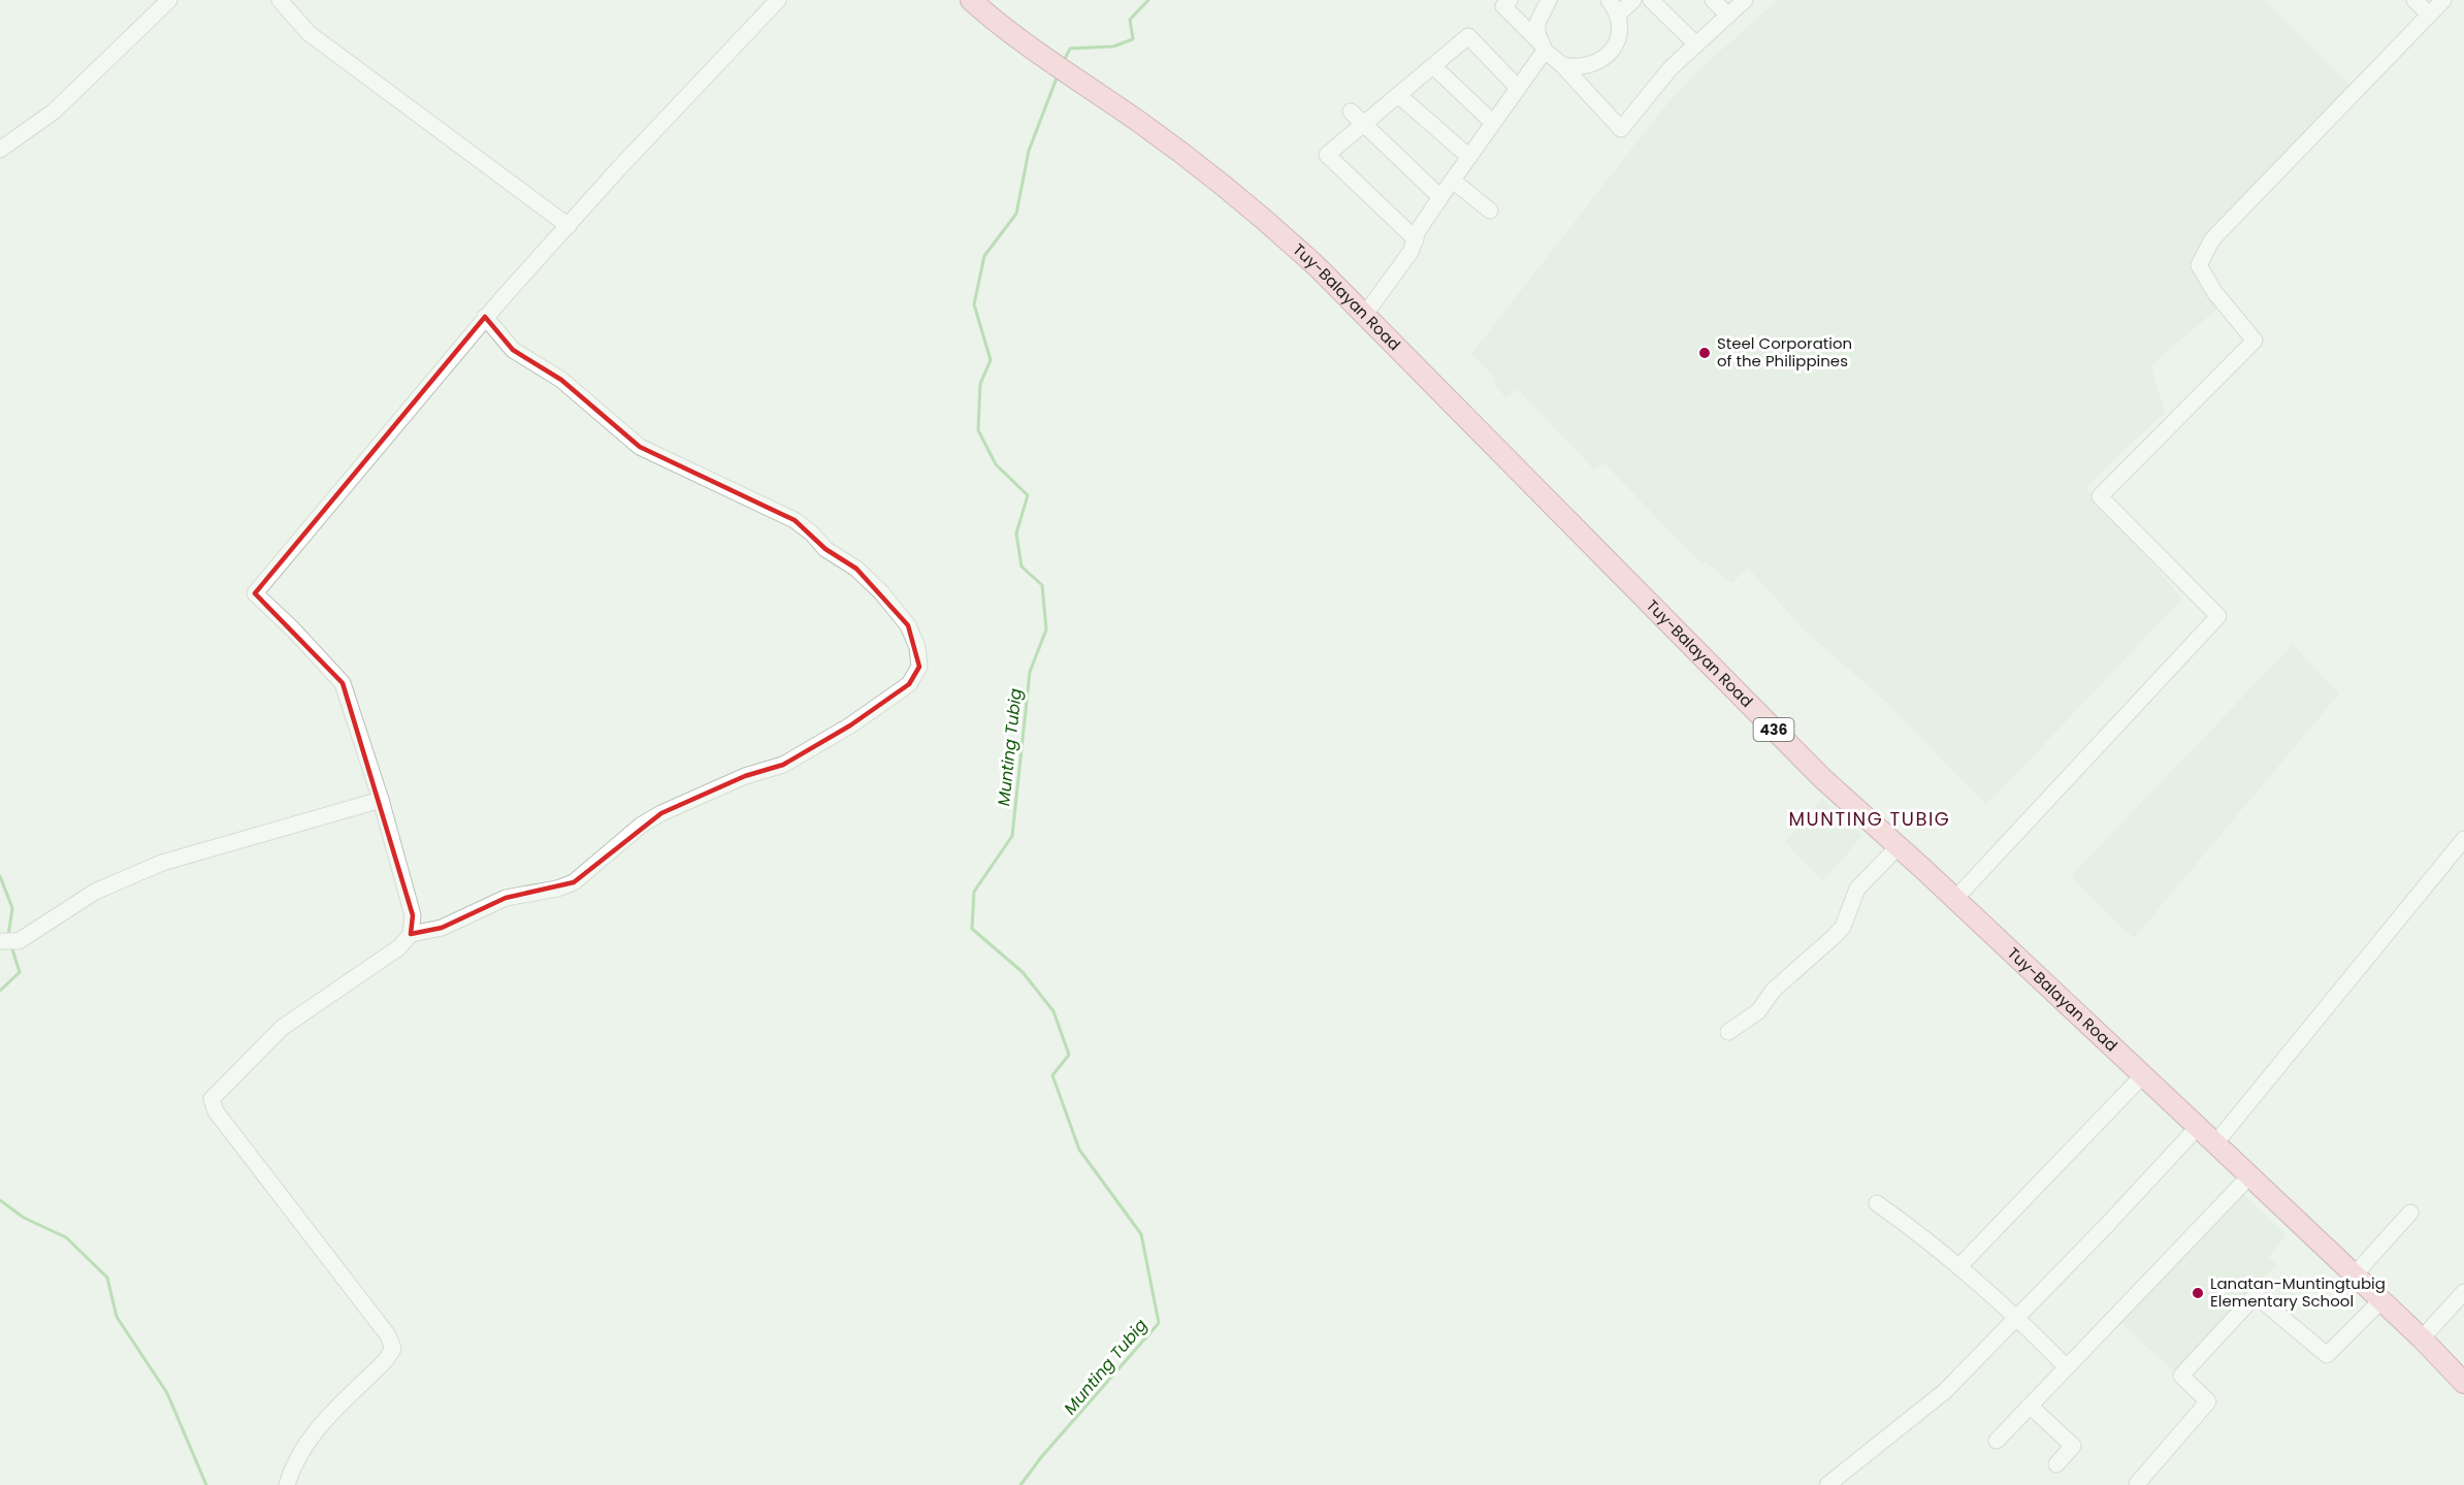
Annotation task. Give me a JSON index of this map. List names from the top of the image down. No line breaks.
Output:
{"streets":{"main road":["Tuy-Balayan Road","436"]},"districts":["MUNTING TUBIG"],"water":["Munting Tubig"],"places":["Steel Corporation of the Philippines","Lanatan-Muntingtubig Elementary School"]}
